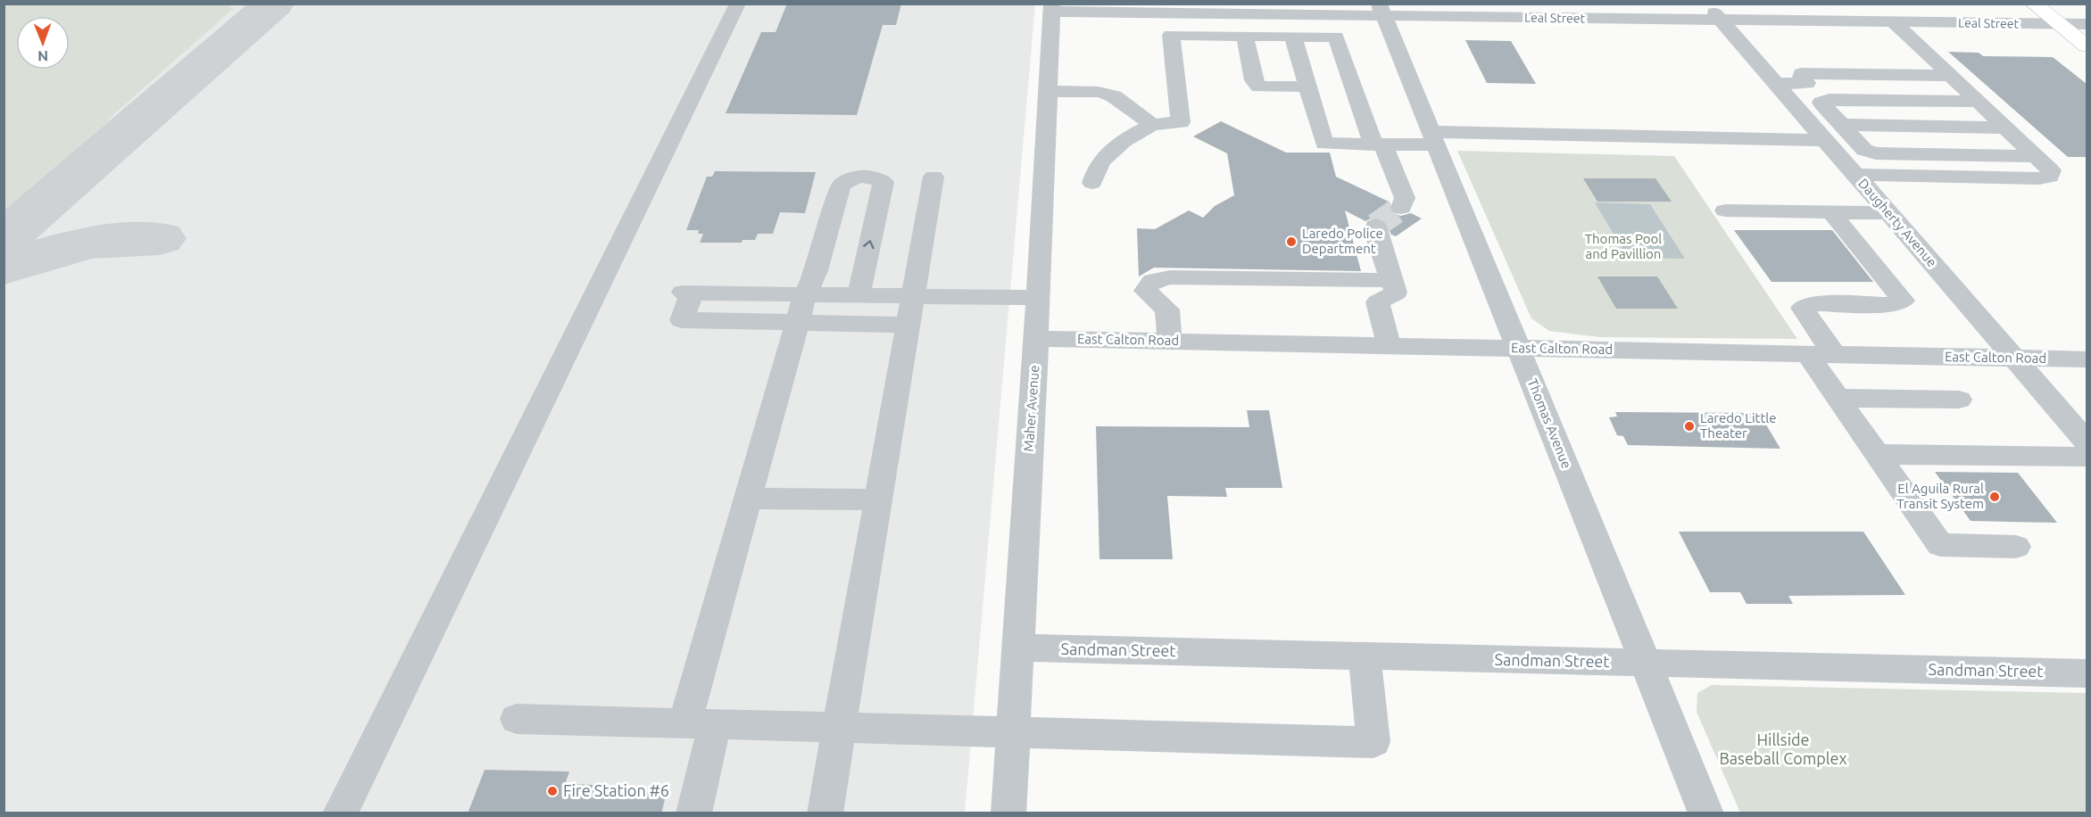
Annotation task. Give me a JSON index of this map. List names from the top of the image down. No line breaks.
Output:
{"streets":{"street":["Leal Street","Daugherty Avenue","East Calton Road","Maher Avenue","Thomas Avenue","Sandman Street"]},"crossings":[["Leal Street","Daugherty Avenue"],["Leal Street","Maher Avenue"],["Leal Street","Thomas Avenue"],["Daugherty Avenue","East Calton Road"],["East Calton Road","Maher Avenue"],["East Calton Road","Thomas Avenue"],["Maher Avenue","Sandman Street"],["Thomas Avenue","Sandman Street"]],"parks":["Thomas Pool and Pavillion","Hillside Baseball Complex"],"places":["Laredo Police Department","Laredo Little Theater","El Aguila Rural Transit System","Fire Station #6"],"north":"bottom"}
